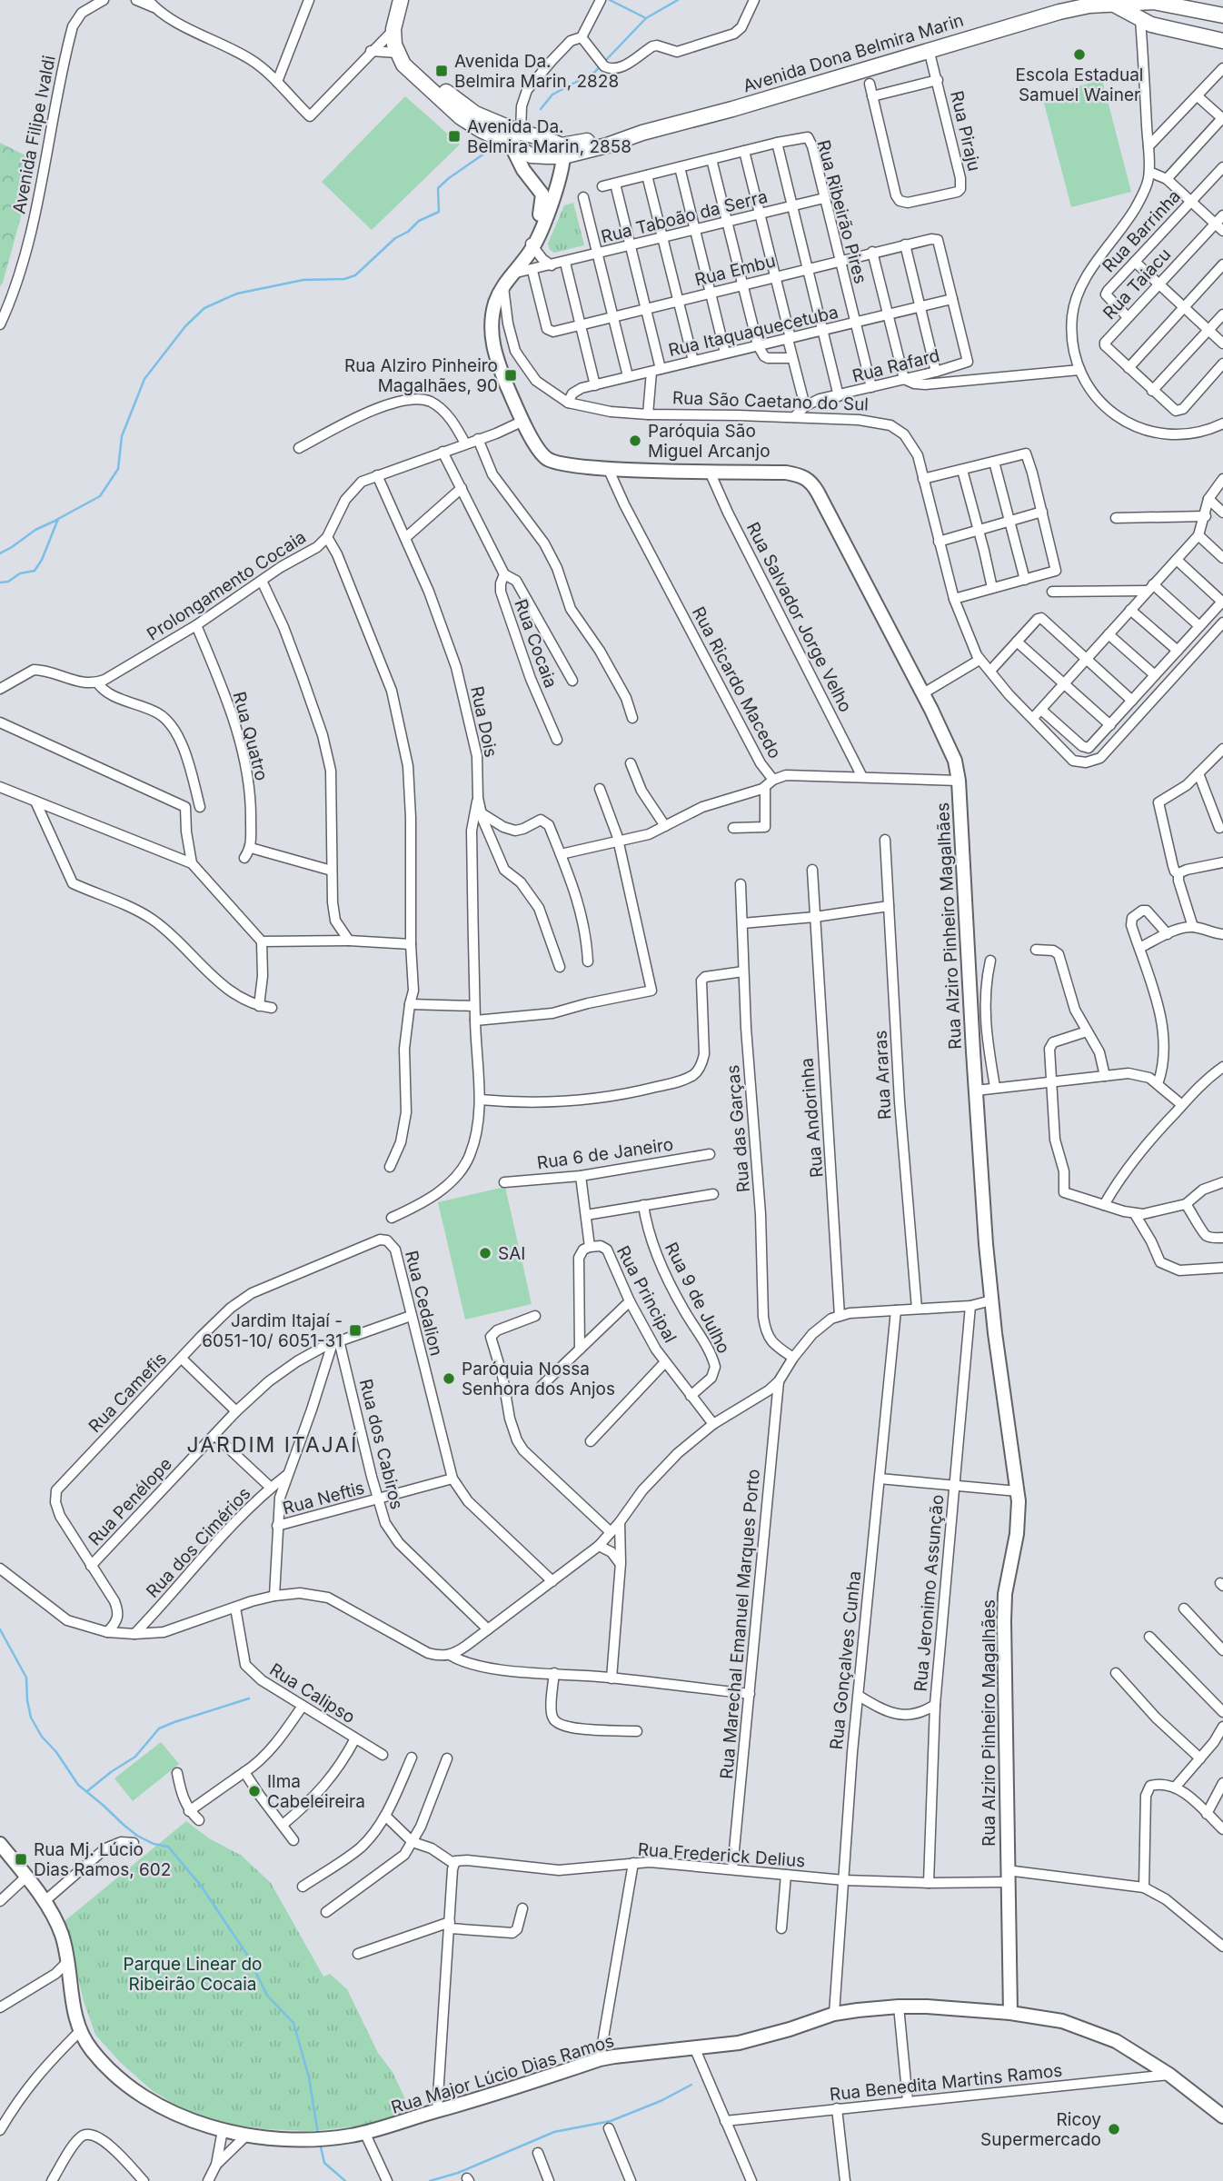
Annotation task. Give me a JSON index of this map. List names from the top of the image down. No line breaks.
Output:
{"streets":{"main road":["Avenida Dona Belmira Marin"],"street":["Rua Piraju","Avenida Filipe Ivaldi","Rua Ribeirão Pires","Rua Taboão da Serra","Rua Barrinha","Rua Embu","Rua Taiacu","Rua Itaquaquecetuba","Rua Rafard","Rua São Caetano do Sul","Prolongamento Cocaia","Rua Salvador Jorge Velho","Rua Cocaia","Rua Ricardo Macedo","Rua Dois","Rua Quatro","Rua Alziro Pinheiro Magalhães","Rua Araras","Rua Andorinha","Rua das Garças","Rua 6 de Janeiro","Rua Principal","Rua 9 de Julho","Rua Cedalion","Rua Camefis","Rua dos Cabiros","Rua Neftis","Rua Penélope","Rua dos Cimérios","Rua Jeronimo Assunção","Rua Marechal Emanuel Marques Porto","Rua Gonçalves Cunha","Rua Calipso","Rua Frederick Delius","Rua Major Lúcio Dias Ramos","Rua Benedita Martins Ramos"]},"crossings":[["Avenida Dona Belmira Marin","Rua Piraju"],["Avenida Dona Belmira Marin","Rua Alziro Pinheiro Magalhães"],["Rua Ribeirão Pires","Rua Taboão da Serra"],["Rua Ribeirão Pires","Rua Embu"],["Rua Ribeirão Pires","Rua Itaquaquecetuba"],["Rua Ribeirão Pires","Rua Rafard"],["Rua Taboão da Serra","Rua Embu"],["Rua Taboão da Serra","Rua Alziro Pinheiro Magalhães"],["Rua Barrinha","Rua Taiacu"],["Rua Embu","Rua Itaquaquecetuba"],["Rua Embu","Rua Rafard"],["Rua Itaquaquecetuba","Rua Rafard"],["Rua Itaquaquecetuba","Rua São Caetano do Sul"],["Rua Rafard","Rua São Caetano do Sul"],["Rua São Caetano do Sul","Rua Alziro Pinheiro Magalhães"],["Prolongamento Cocaia","Rua Cocaia"],["Prolongamento Cocaia","Rua Dois"],["Prolongamento Cocaia","Rua Quatro"],["Prolongamento Cocaia","Rua Alziro Pinheiro Magalhães"],["Rua Salvador Jorge Velho","Rua Ricardo Macedo"],["Rua Salvador Jorge Velho","Rua Alziro Pinheiro Magalhães"],["Rua Ricardo Macedo","Rua Alziro Pinheiro Magalhães"],["Rua Alziro Pinheiro Magalhães","Rua Frederick Delius"],["Rua Alziro Pinheiro Magalhães","Rua Major Lúcio Dias Ramos"],["Rua 6 de Janeiro","Rua Principal"],["Rua Principal","Rua 9 de Julho"],["Rua Cedalion","Rua Camefis"],["Rua Cedalion","Rua Neftis"],["Rua Cedalion","Rua Penélope"],["Rua Camefis","Rua Penélope"],["Rua dos Cabiros","Rua Neftis"],["Rua dos Cabiros","Rua Penélope"],["Rua Jeronimo Assunção","Rua Frederick Delius"],["Rua Marechal Emanuel Marques Porto","Rua Frederick Delius"],["Rua Gonçalves Cunha","Rua Frederick Delius"],["Rua Gonçalves Cunha","Rua Major Lúcio Dias Ramos"],["Rua Major Lúcio Dias Ramos","Rua Benedita Martins Ramos"]],"districts":["JARDIM ITAJAÍ"],"parks":["Parque Linear do Ribeirão Cocaia"],"places":{"other":["Escola Estadual Samuel Wainer","Paróquia São Miguel Arcanjo","SAI","Paróquia Nossa Senhora dos Anjos","Ilma Cabeleireira","Ricoy Supermercado"],"transit":["Avenida Da. Belmira Marin, 2828","Avenida Da. Belmira Marin, 2858","Rua Alziro Pinheiro Magalhães, 90","Jardim Itajaí - 6051-10/ 6051-31","Rua Mj. Lúcio Dias Ramos, 602"]}}
